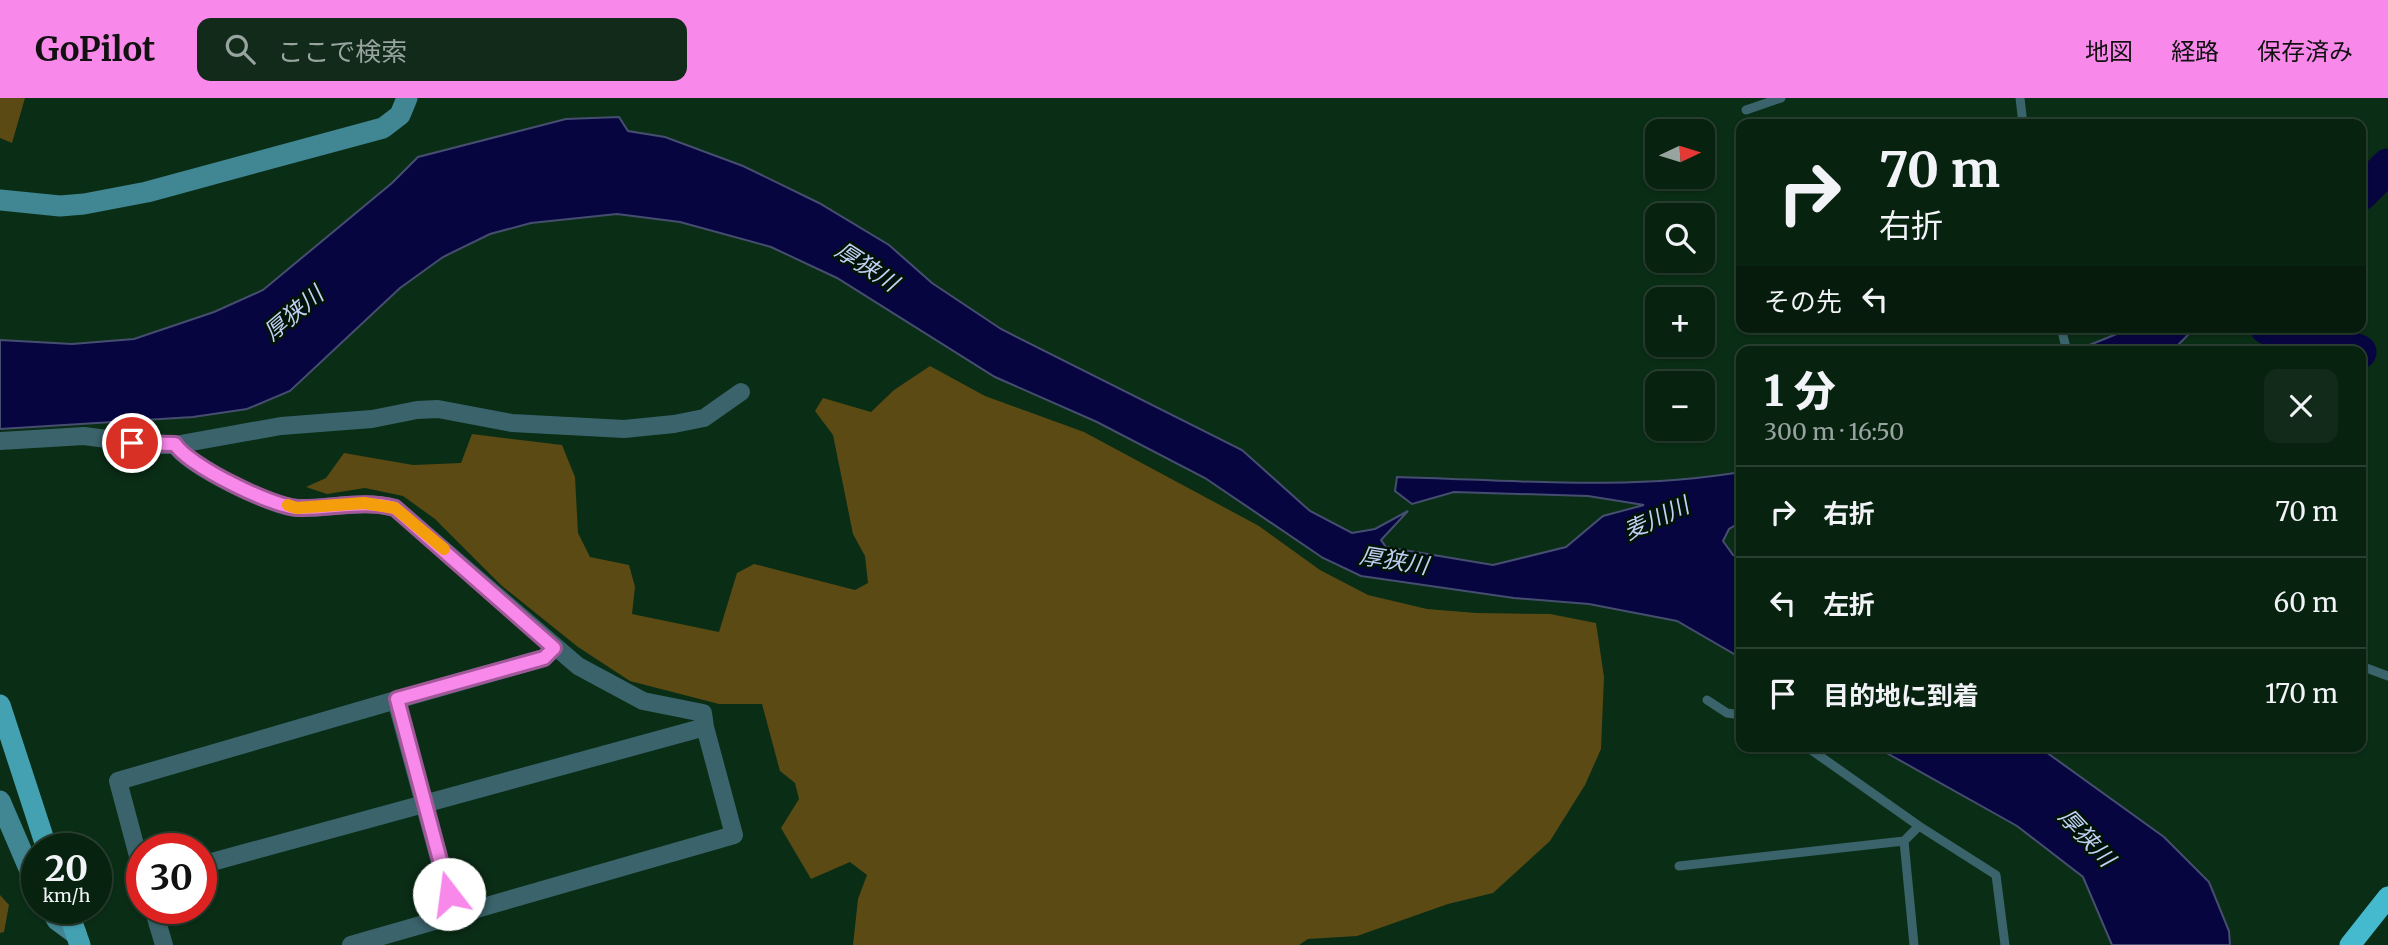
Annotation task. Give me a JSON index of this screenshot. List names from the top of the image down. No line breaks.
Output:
{"water":["厚狭川","麦川川"],"north":"right","page":{"header":"GoPilot","search":"ここで検索","nav":["地図","経路","保存済み"],"map_buttons":["+","−"],"turn":["70 m","右折"],"then":"その先","heading":["1 分","300 m · 16:50"],"list":[{"name":"右折","value":"70 m"},{"name":"左折","value":"60 m"},{"name":"目的地に到着","value":"170 m"}],"speed":"20 km/h","limit":"30"}}
